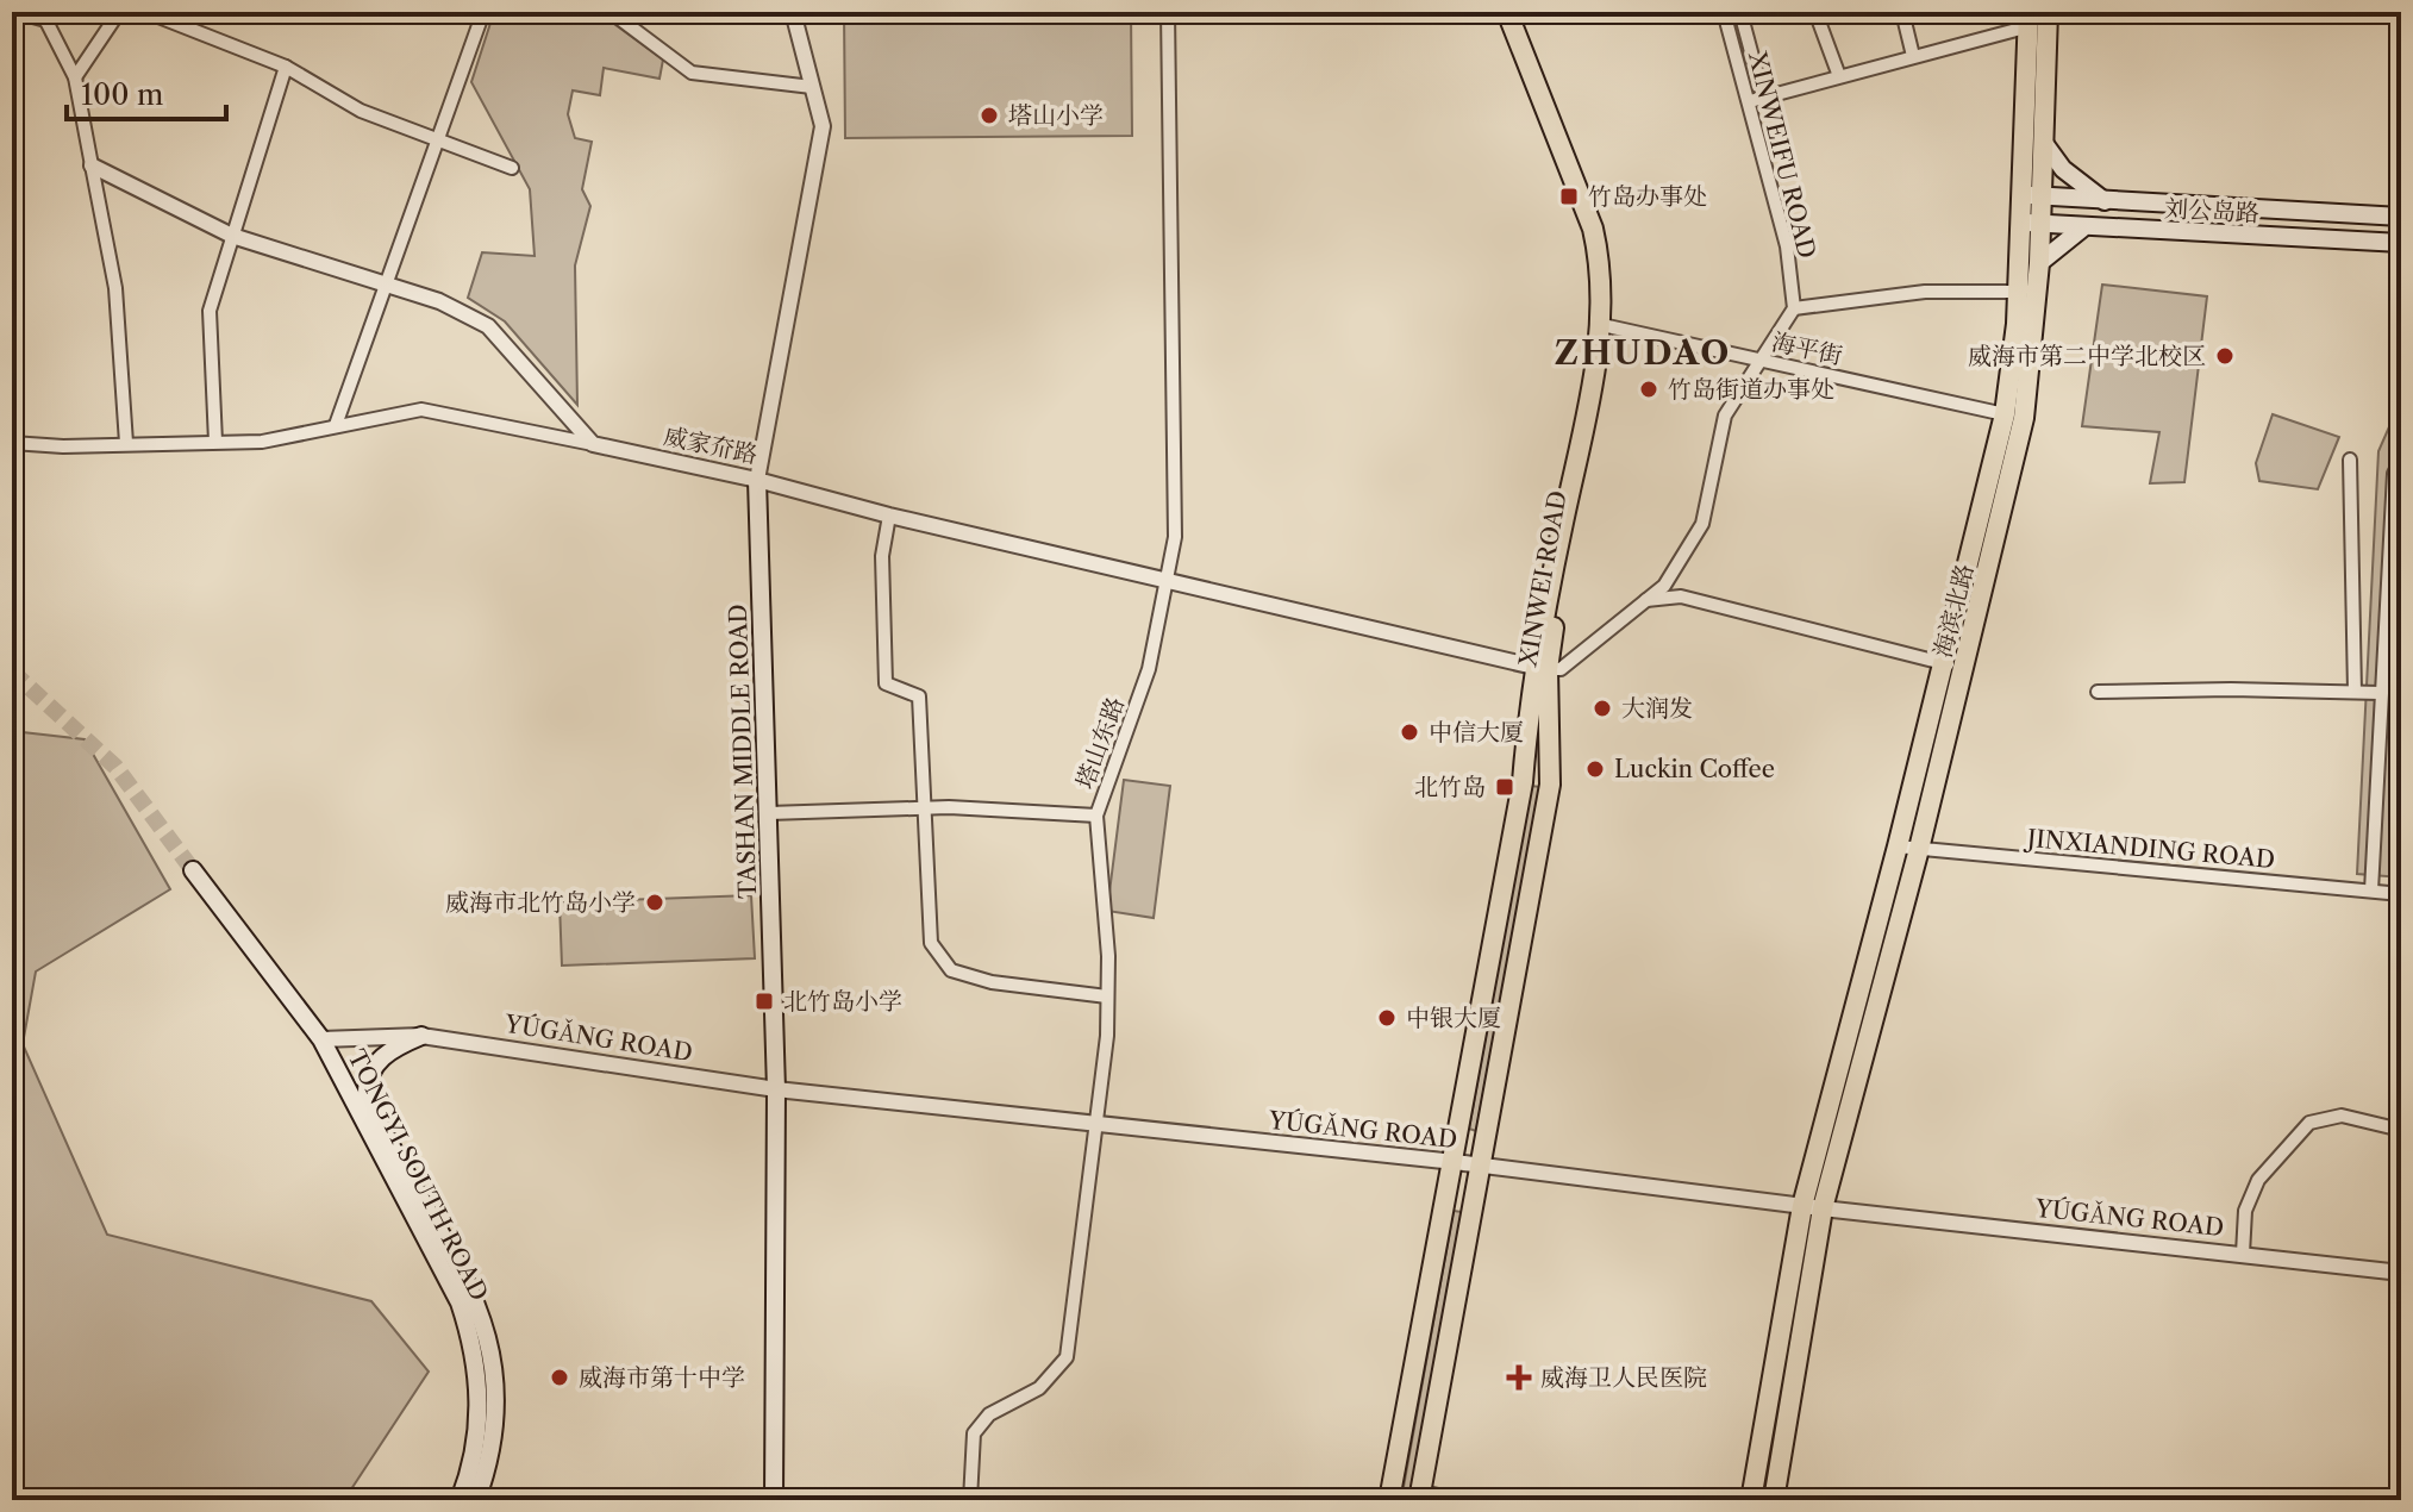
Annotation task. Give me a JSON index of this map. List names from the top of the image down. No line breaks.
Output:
{"streets":{"main road":["刘公岛路","XINWEI ROAD","海滨北路","TASHAN MIDDLE ROAD","TONGYI SOUTH ROAD"],"street":["XINWEIFU ROAD","海平街","威家夼路","塔山东路","JINXIANDING ROAD","YÚGǍNG ROAD"]},"crossings":[["刘公岛路","海滨北路"],["海平街","XINWEI ROAD"],["海平街","海滨北路"],["威家夼路","XINWEI ROAD"],["威家夼路","塔山东路"],["威家夼路","TASHAN MIDDLE ROAD"],["XINWEI ROAD","YÚGǍNG ROAD"],["海滨北路","JINXIANDING ROAD"],["海滨北路","YÚGǍNG ROAD"],["塔山东路","YÚGǍNG ROAD"],["TASHAN MIDDLE ROAD","YÚGǍNG ROAD"],["YÚGǍNG ROAD","TONGYI SOUTH ROAD"]],"districts":["ZHUDAO"],"places":{"other":["塔山小学","威海市第二中学北校区","竹岛街道办事处","大润发","中信大厦","Luckin Coffee","威海市北竹岛小学","中银大厦","威海市第十中学"],"transit":["竹岛办事处","北竹岛","北竹岛小学"],"health":["威海卫人民医院"]},"scale_bar":"100 m"}
